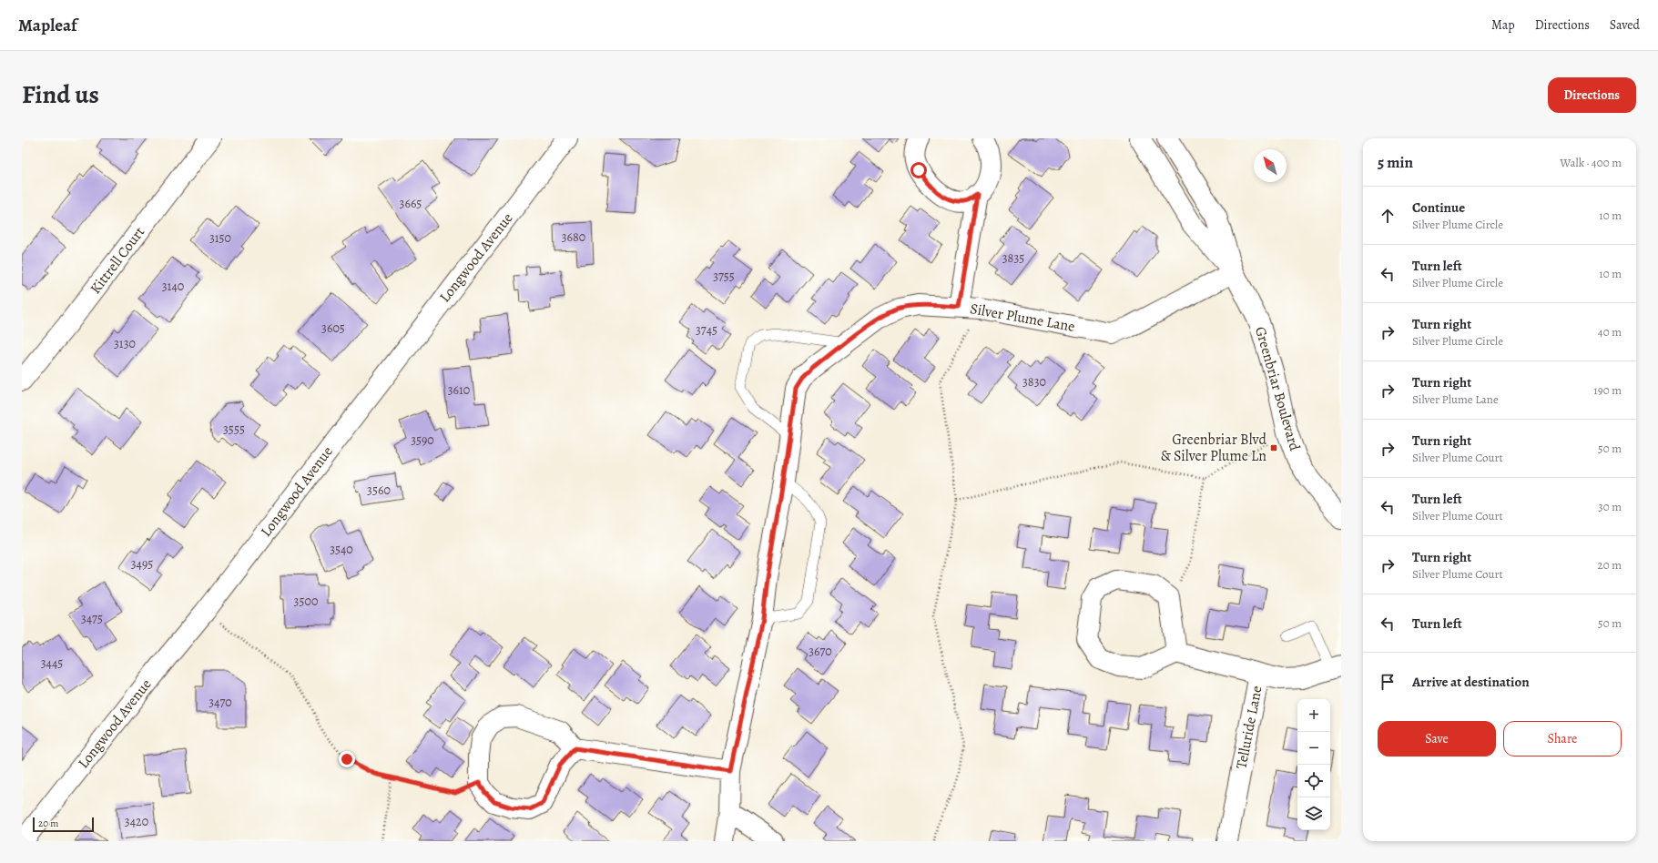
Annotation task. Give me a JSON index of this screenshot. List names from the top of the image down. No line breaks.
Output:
{"streets":{"street":["Longwood Avenue","Kittrell Court","Silver Plume Lane","Greenbriar Boulevard","Telluride Lane"]},"crossings":[["Silver Plume Lane","Greenbriar Boulevard"]],"places":{"transit":["Greenbriar Blvd & Silver Plume Ln"]},"house_numbers":["3665","3680","3150","3835","3755","3140","3605","3745","3130","3830","3610","3555","3590","3560","3540","3495","3500","3475","3670","3445","3470","3420"],"scale_bar":"20 m","north":"top left","page":{"header":"Mapleaf","nav":["Map","Directions","Saved"],"title":"Find us","buttons":["Directions",["Save","Share"]],"heading":["5 min","Walk · 400 m"],"list":[["Continue","Silver Plume Circle","10 m"],["Turn left","Silver Plume Circle","10 m"],["Turn right","Silver Plume Circle","40 m"],["Turn right","Silver Plume Lane","190 m"],["Turn right","Silver Plume Court","50 m"],["Turn left","Silver Plume Court","30 m"],["Turn right","Silver Plume Court","20 m"],["Turn left","50 m"],"Arrive at destination"],"map_buttons":["+","−"],"scale":"20 m"}}
